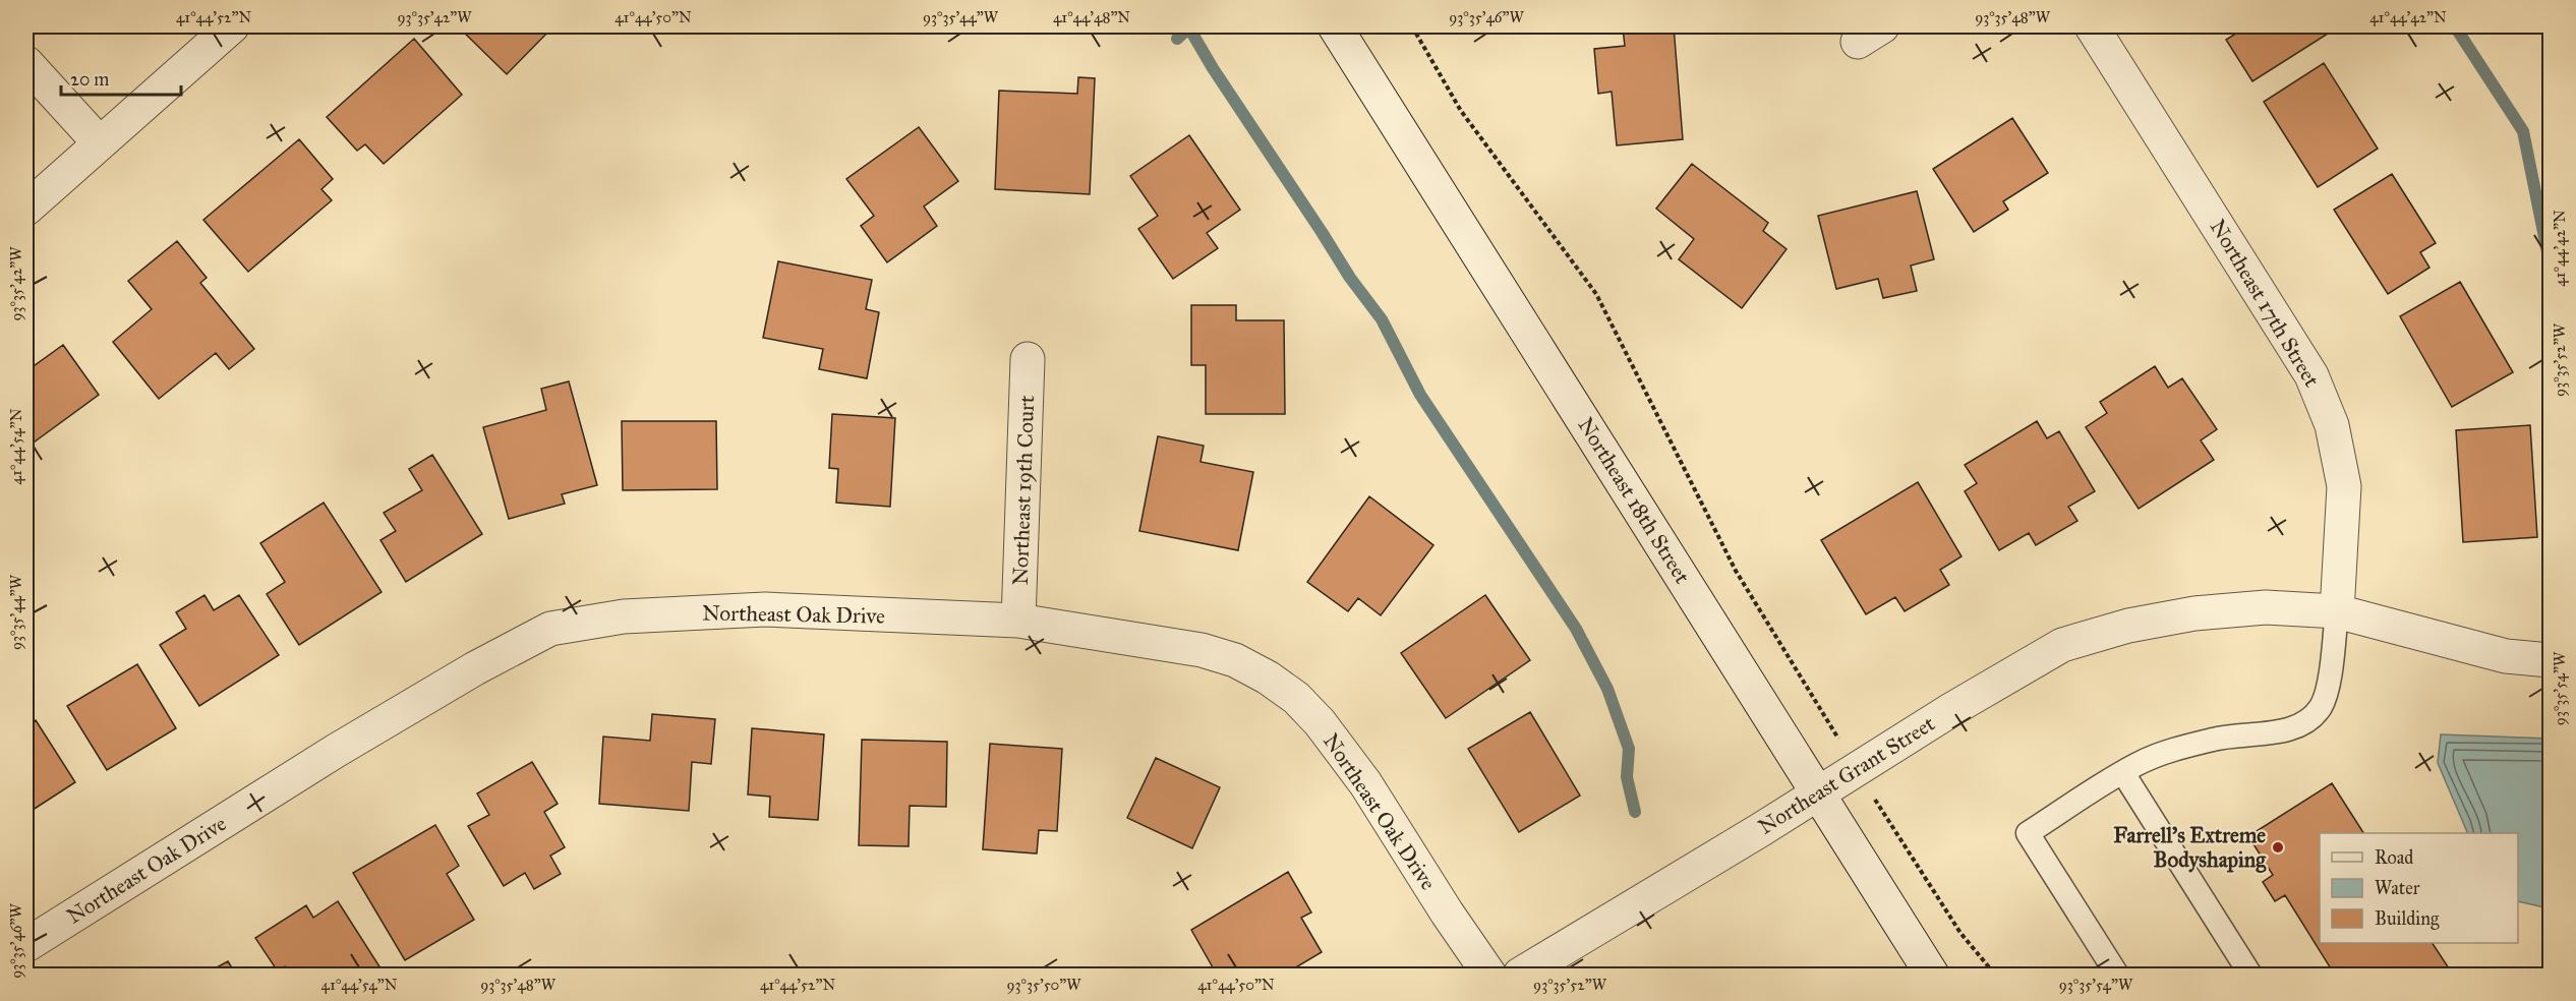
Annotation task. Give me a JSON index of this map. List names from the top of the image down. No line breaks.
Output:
{"streets":{"street":["Northeast 17th Street","Northeast 19th Court","Northeast 18th Street","Northeast Oak Drive","Northeast Grant Street"]},"crossings":[["Northeast 17th Street","Northeast Grant Street"],["Northeast 19th Court","Northeast Oak Drive"],["Northeast 18th Street","Northeast Grant Street"]],"places":["Farrell's Extreme Bodyshaping"],"legend":["Road","Water","Building"],"scale_bar":"20 m","coordinates":["41°44'52\"N","93°35'42\"W","41°44'50\"N","93°35'44\"W","41°44'48\"N","93°35'46\"W","93°35'48\"W","41°44'42\"N","93°35'52\"W","41°44'54\"N","93°35'54\"W","93°35'50\"W"]}
